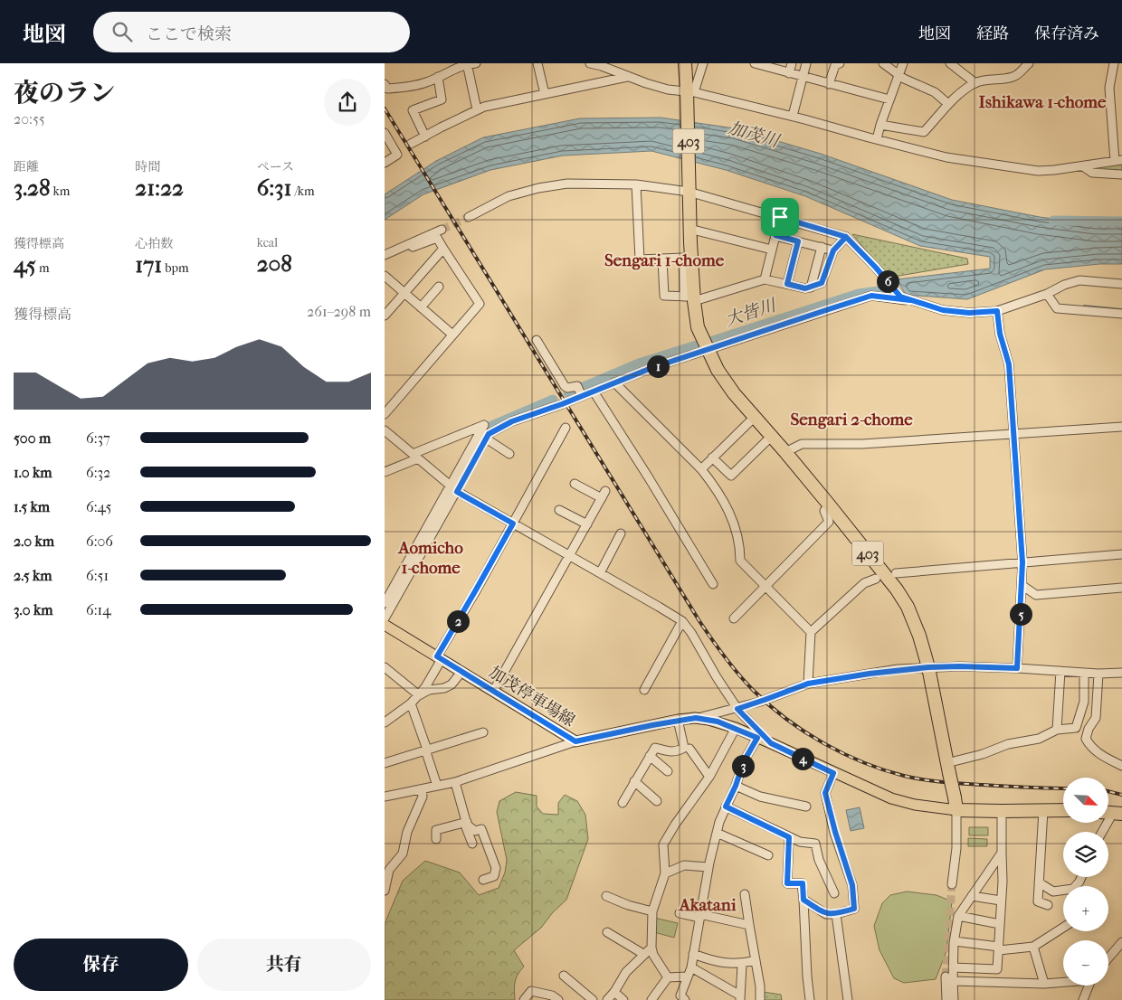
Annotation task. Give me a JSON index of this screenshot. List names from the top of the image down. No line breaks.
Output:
{"streets":{"highway":["403"],"main road":["加茂停車場線"]},"crossings":[["403","加茂停車場線"]],"districts":["Ishikawa 1-chome","Sengari 1-chome","Sengari 2-chome","Aomicho 1-chome","Akatani"],"water":["加茂川","大皆川"],"north":"bottom right","page":{"header":"地図","search":"ここで検索","nav":["地図","経路","保存済み"],"heading":["夜のラン","20:55"],"stats":[["距離","3.28 km"],["時間","21:22"],["ペース","6:31 /km"],["獲得標高","45 m"],["心拍数","171 bpm"],["kcal","208"]],"pins":["6","1","5","2","4","3"],"chart":["獲得標高","261–298 m"],"list":[{"name":"500 m","note":"6:37"},{"name":"1.0 km","note":"6:32"},{"name":"1.5 km","note":"6:45"},{"name":"2.0 km","note":"6:06"},{"name":"2.5 km","note":"6:51"},{"name":"3.0 km","note":"6:14"}],"map_buttons":["+","−"],"buttons":["保存","共有"]}}
